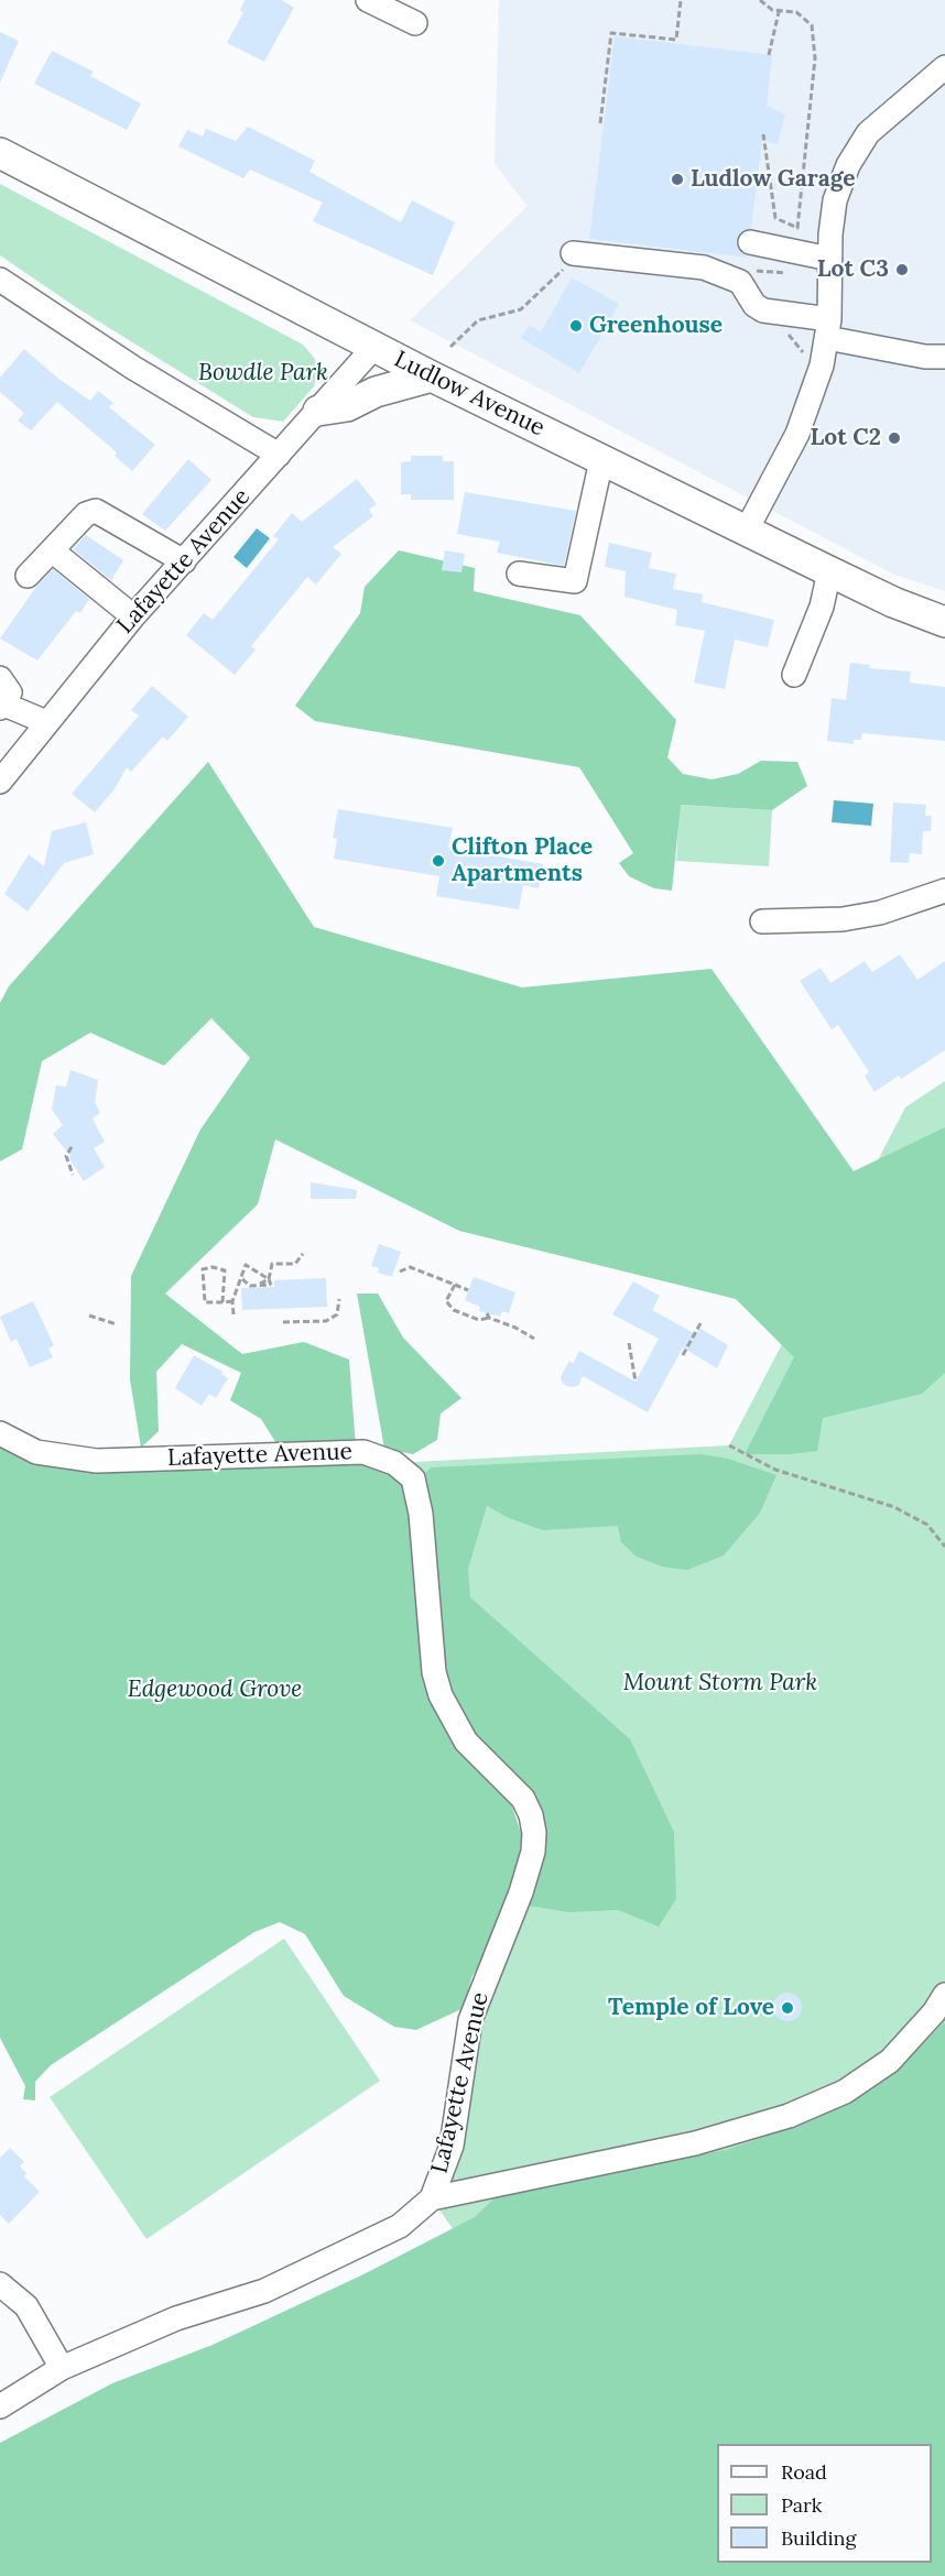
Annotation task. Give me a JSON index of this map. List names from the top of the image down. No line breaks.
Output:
{"streets":{"main road":["Ludlow Avenue"],"street":["Lafayette Avenue"]},"crossings":[["Ludlow Avenue","Lafayette Avenue"]],"parks":["Bowdle Park","Mount Storm Park","Edgewood Grove"],"places":["Ludlow Garage","Lot C3","Greenhouse","Lot C2","Clifton Place Apartments","Temple of Love"],"legend":["Road","Park","Building"]}
